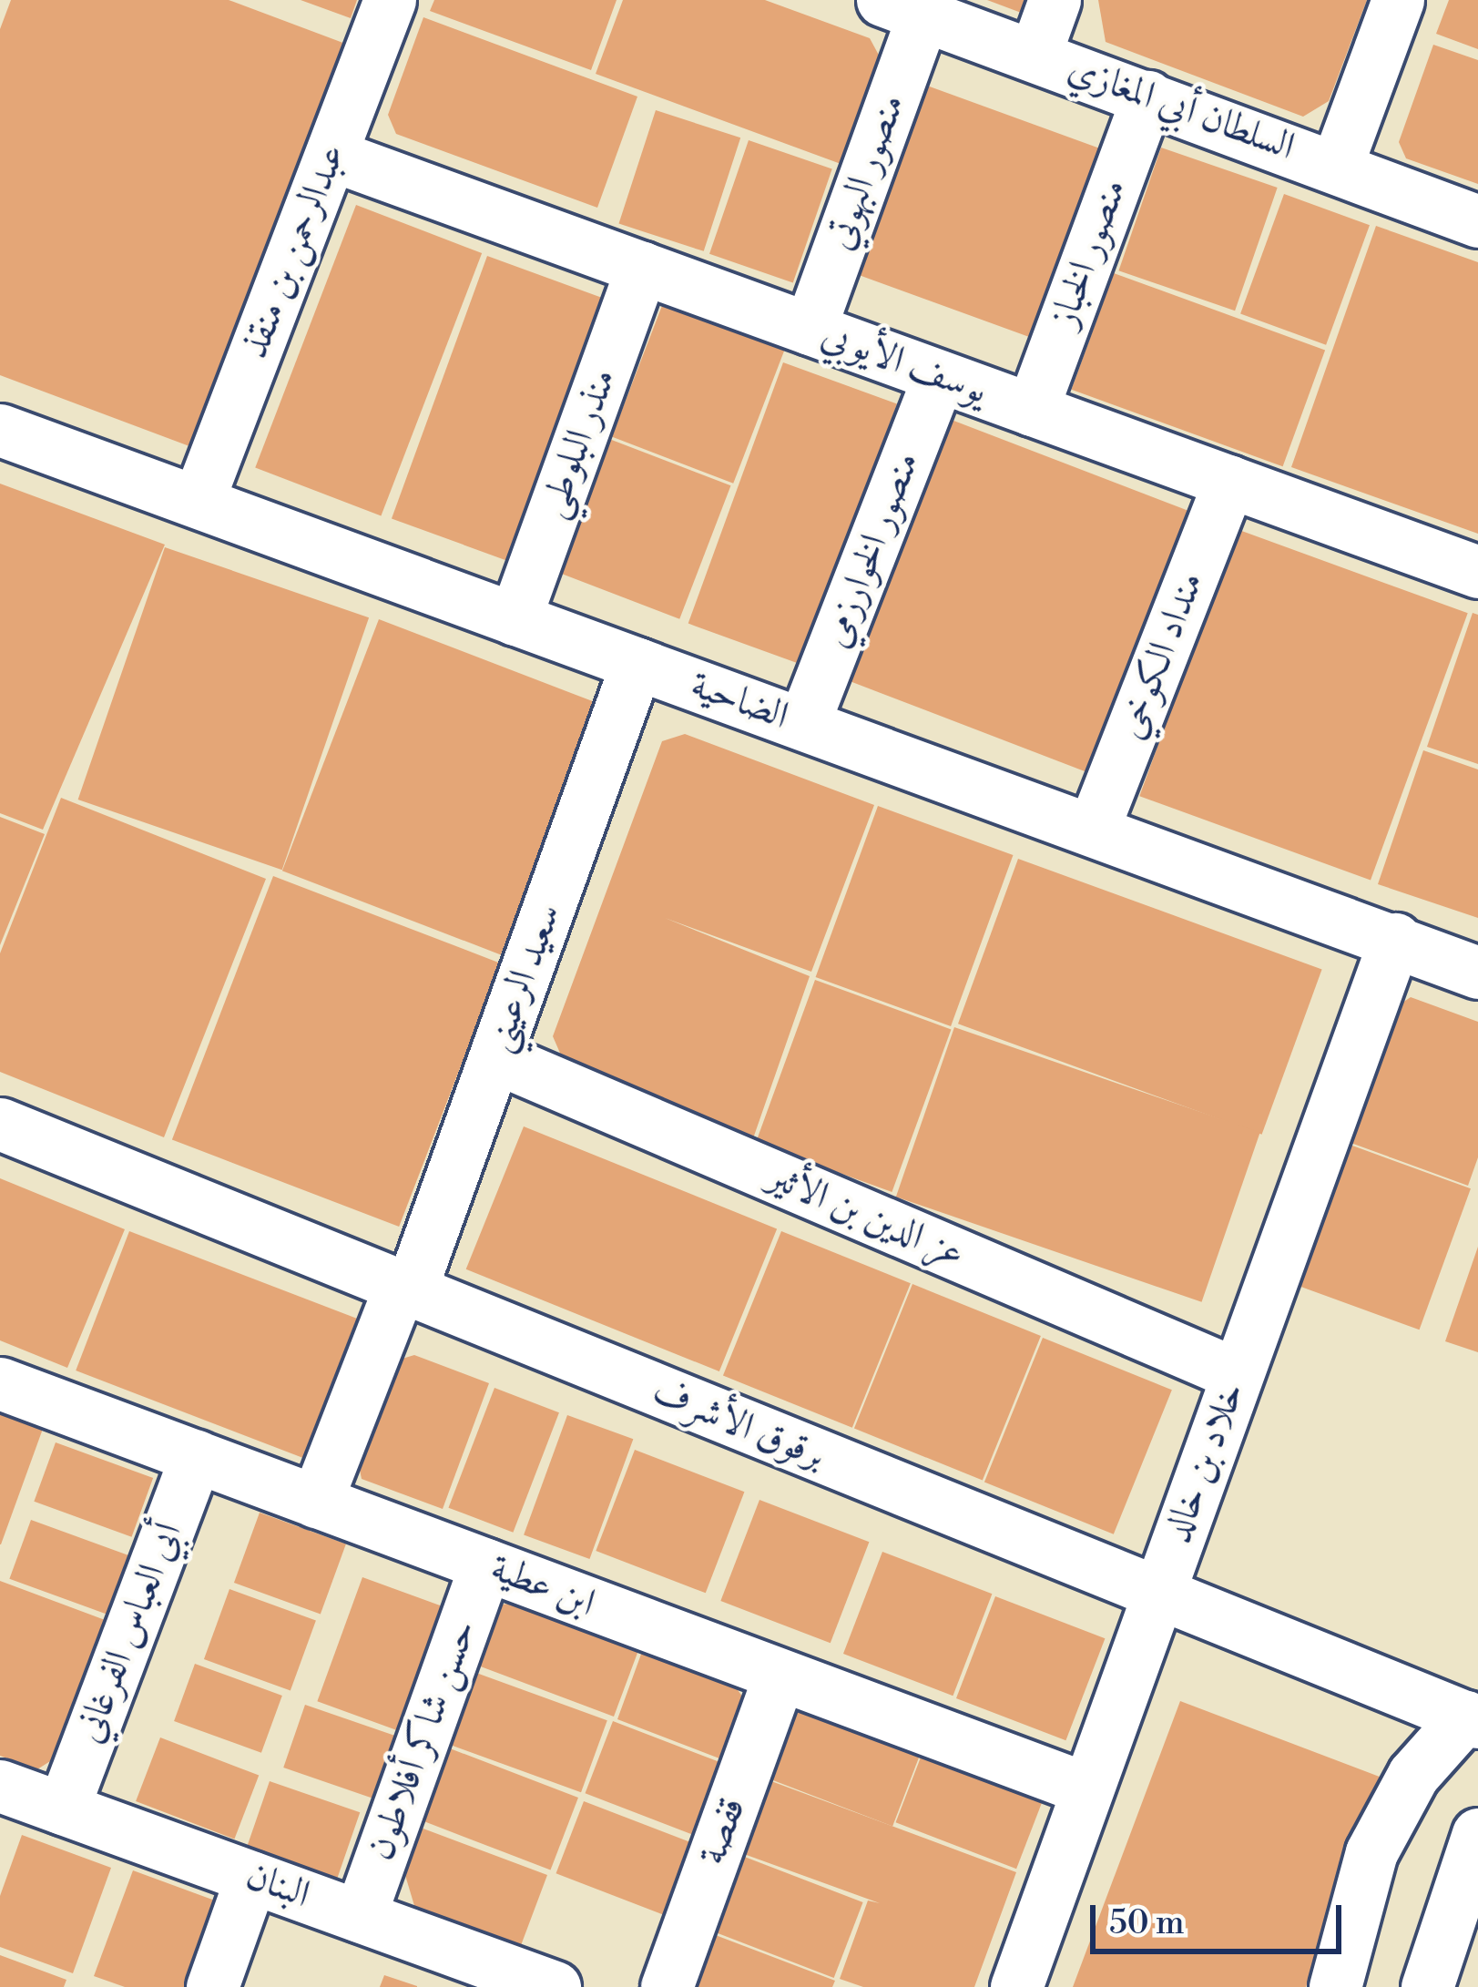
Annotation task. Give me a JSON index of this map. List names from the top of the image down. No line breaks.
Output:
{"streets":{"street":["السلطان أبي المغازي","منصور البهوتي","عبدالرحمن بن منقذ","منصور الخباز","يوسف الأيوبي","منذر البلوطي","منصور الخوارزمي","منداد الكوخي","الضاحية","سعيد الرعيني","عز الدين بن الأثير","برقوق الأشرف","خلاد بن خالد","ابن عطية","أبي العباس الفرغاني","حسن شاكر أفلاطون","قفصة","البنان"]},"crossings":[["السلطان أبي المغازي","منصور البهوتي"],["السلطان أبي المغازي","منصور الخباز"],["منصور البهوتي","يوسف الأيوبي"],["عبدالرحمن بن منقذ","يوسف الأيوبي"],["عبدالرحمن بن منقذ","الضاحية"],["منصور الخباز","يوسف الأيوبي"],["يوسف الأيوبي","منذر البلوطي"],["يوسف الأيوبي","منصور الخوارزمي"],["يوسف الأيوبي","منداد الكوخي"],["منذر البلوطي","الضاحية"],["منصور الخوارزمي","الضاحية"],["منداد الكوخي","الضاحية"],["الضاحية","سعيد الرعيني"],["الضاحية","خلاد بن خالد"],["سعيد الرعيني","عز الدين بن الأثير"],["سعيد الرعيني","برقوق الأشرف"],["سعيد الرعيني","ابن عطية"],["عز الدين بن الأثير","خلاد بن خالد"],["برقوق الأشرف","خلاد بن خالد"],["خلاد بن خالد","ابن عطية"],["ابن عطية","أبي العباس الفرغاني"],["ابن عطية","حسن شاكر أفلاطون"],["ابن عطية","قفصة"],["أبي العباس الفرغاني","البنان"],["حسن شاكر أفلاطون","البنان"]],"scale_bar":"50 m"}
